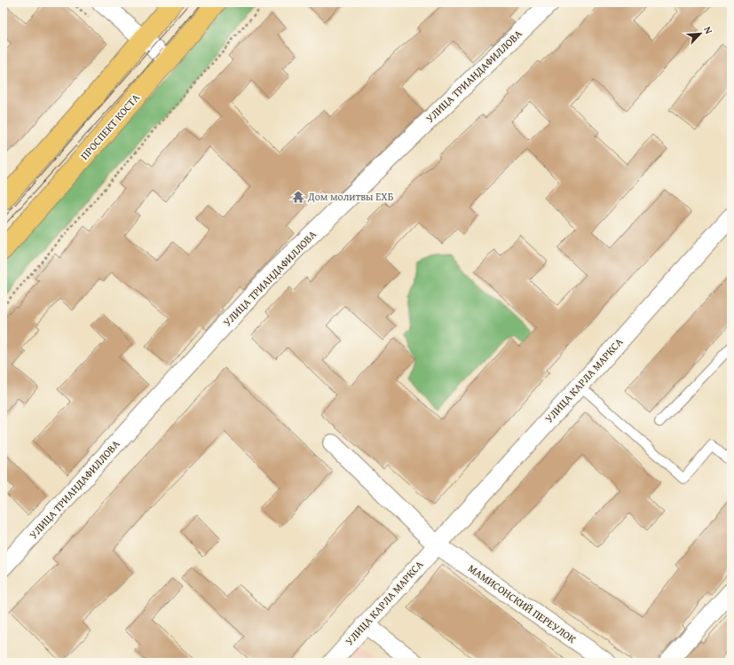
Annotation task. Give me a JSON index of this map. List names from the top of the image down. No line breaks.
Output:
{"streets":{"main road":["ПРОСПЕКТ КОСТА"],"street":["УЛИЦА ТРИАНДАФИЛЛОВА","УЛИЦА КАРЛА МАРКСА","МАМИСОНСКИЙ ПЕРЕУЛОК"]},"crossings":[["УЛИЦА КАРЛА МАРКСА","МАМИСОНСКИЙ ПЕРЕУЛОК"]],"places":{"temple":["Дом молитвы ЕХБ"]},"north":"top right"}
